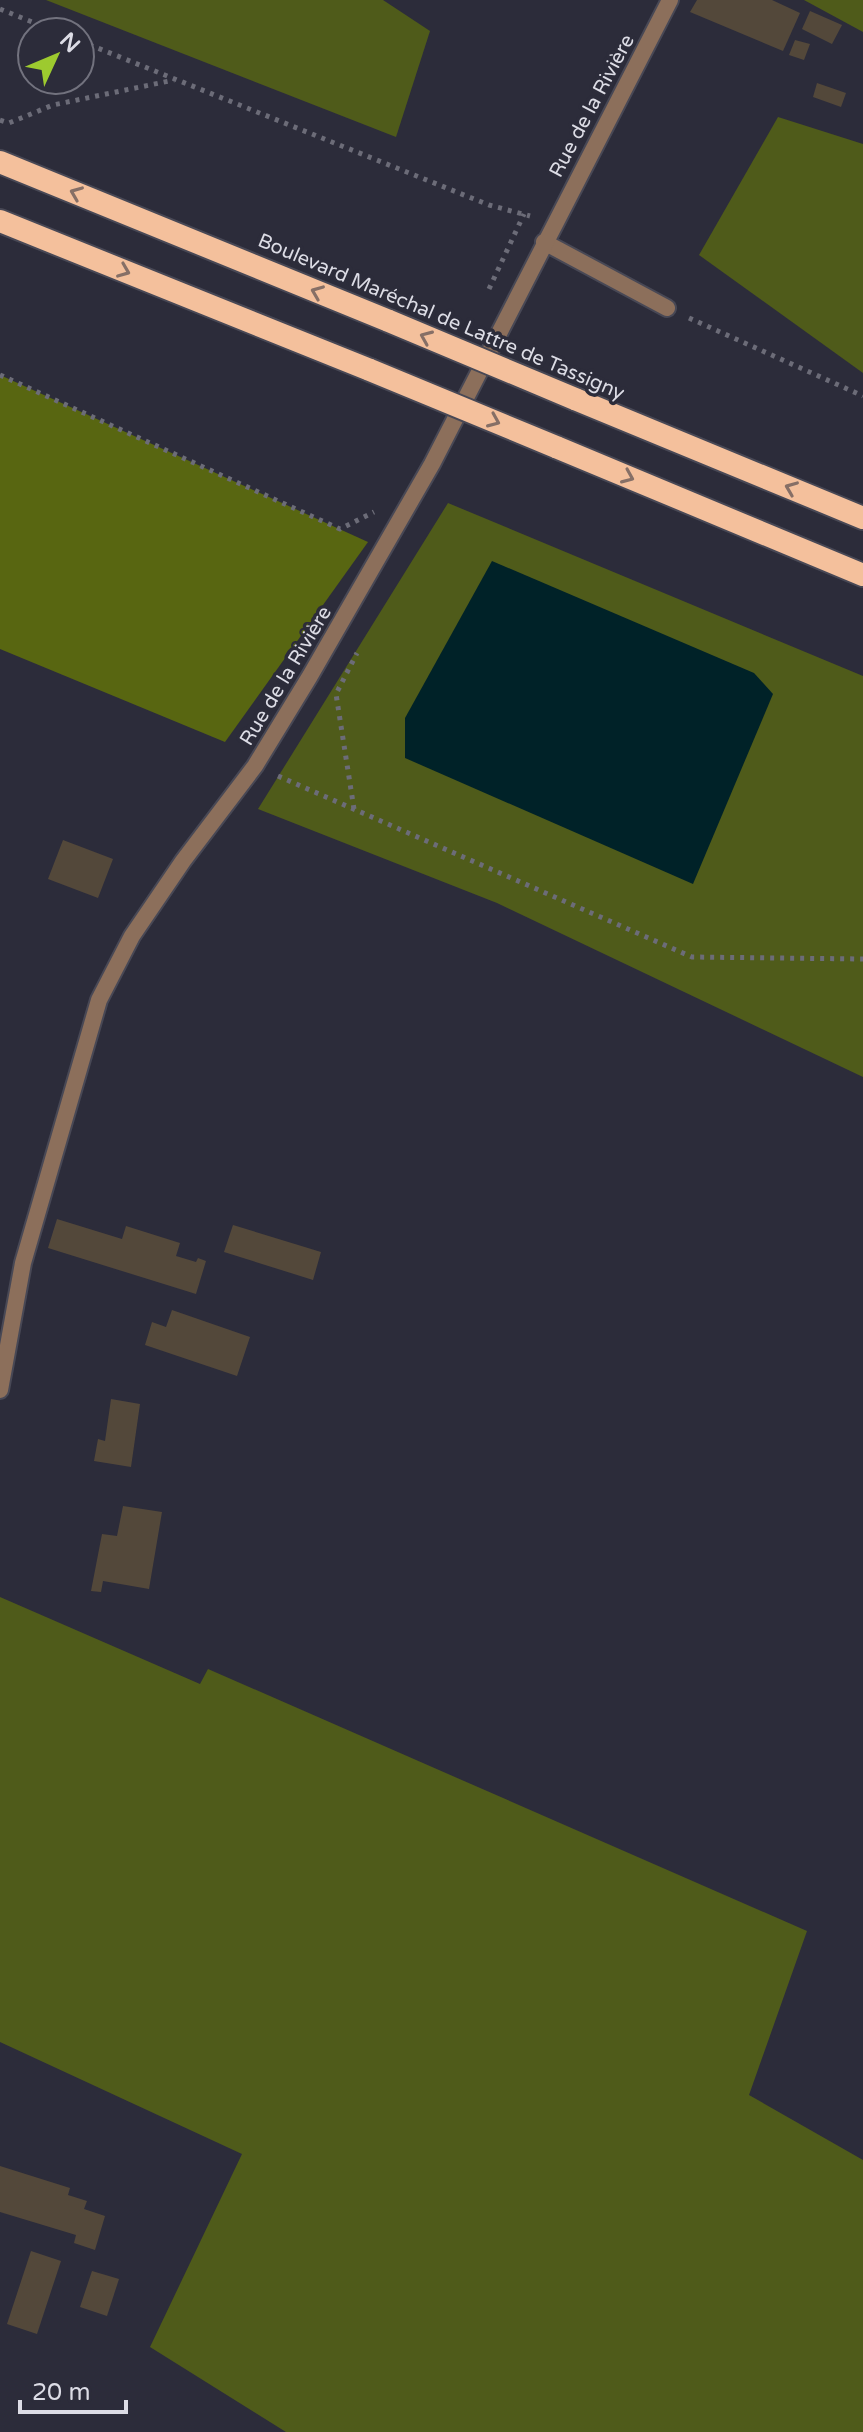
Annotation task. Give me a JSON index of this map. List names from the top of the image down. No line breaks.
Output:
{"streets":{"highway":["Boulevard Maréchal de Lattre de Tassigny"],"street":["Rue de la Rivière"]},"scale_bar":"20 m","north":"top right"}
